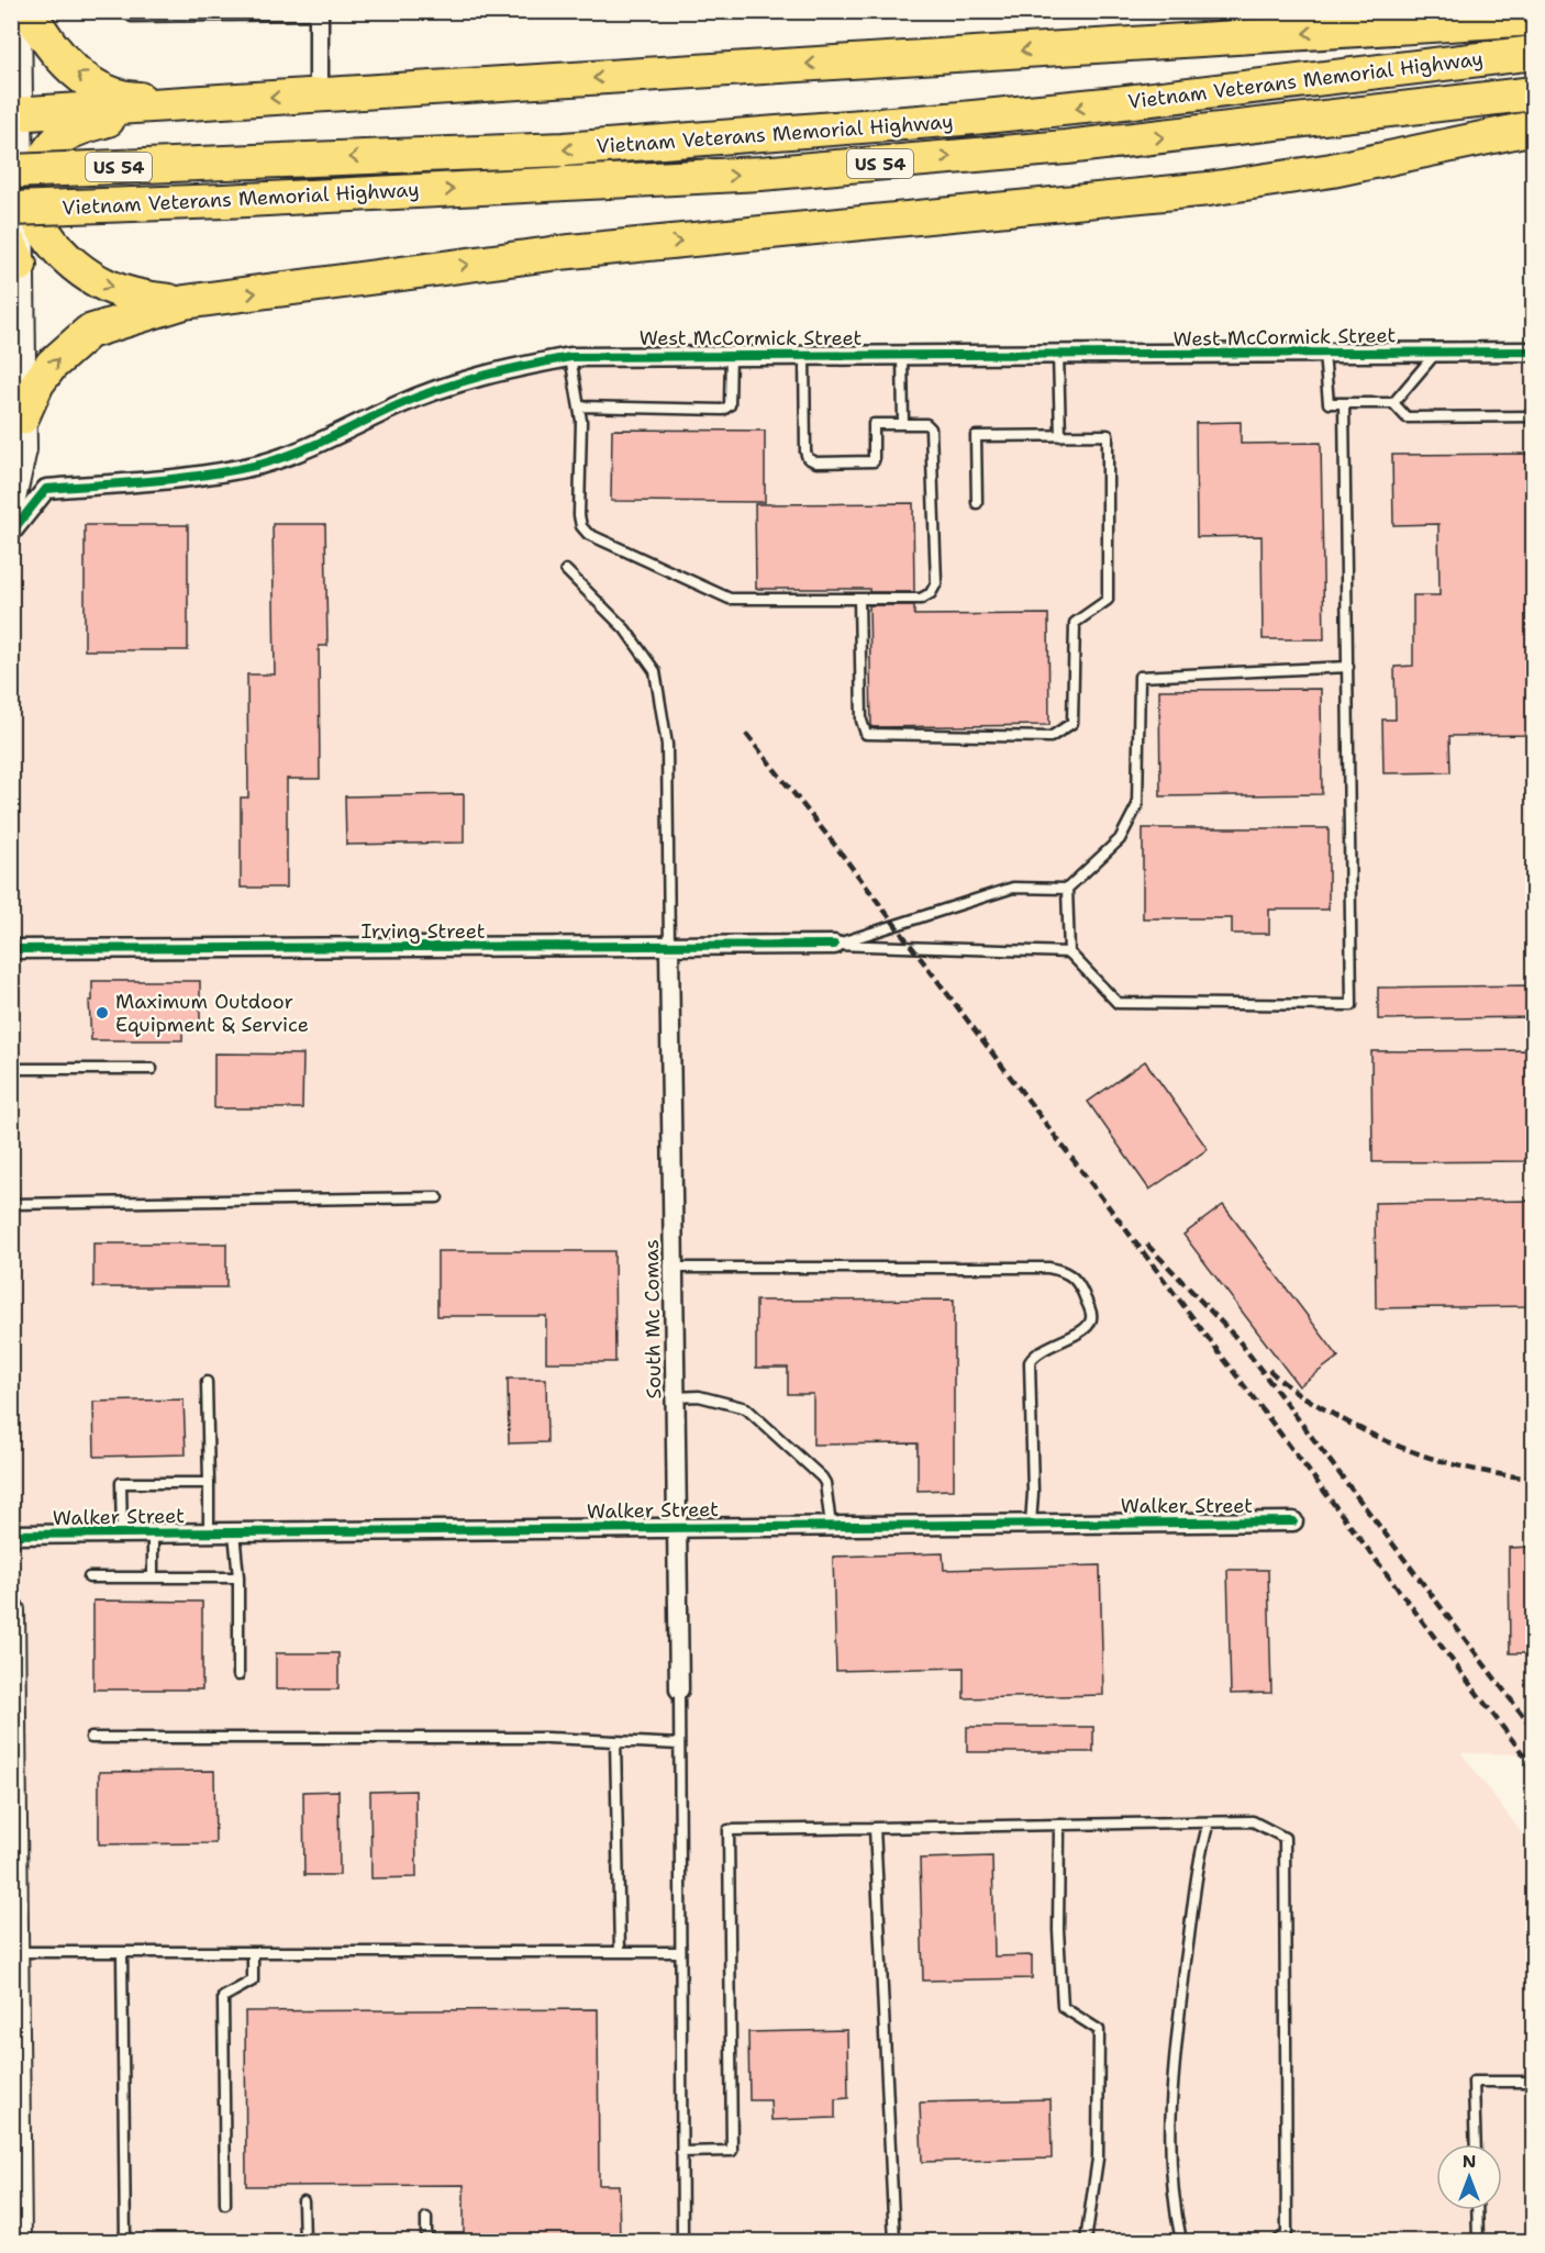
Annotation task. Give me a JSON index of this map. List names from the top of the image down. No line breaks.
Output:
{"streets":{"highway":["Vietnam Veterans Memorial Highway","US 54"],"street":["West McCormick Street","Irving Street","South Mc Comas","Walker Street"]},"crossings":[["Irving Street","South Mc Comas"],["South Mc Comas","Walker Street"]],"places":["Maximum Outdoor Equipment & Service"],"north":"top"}
